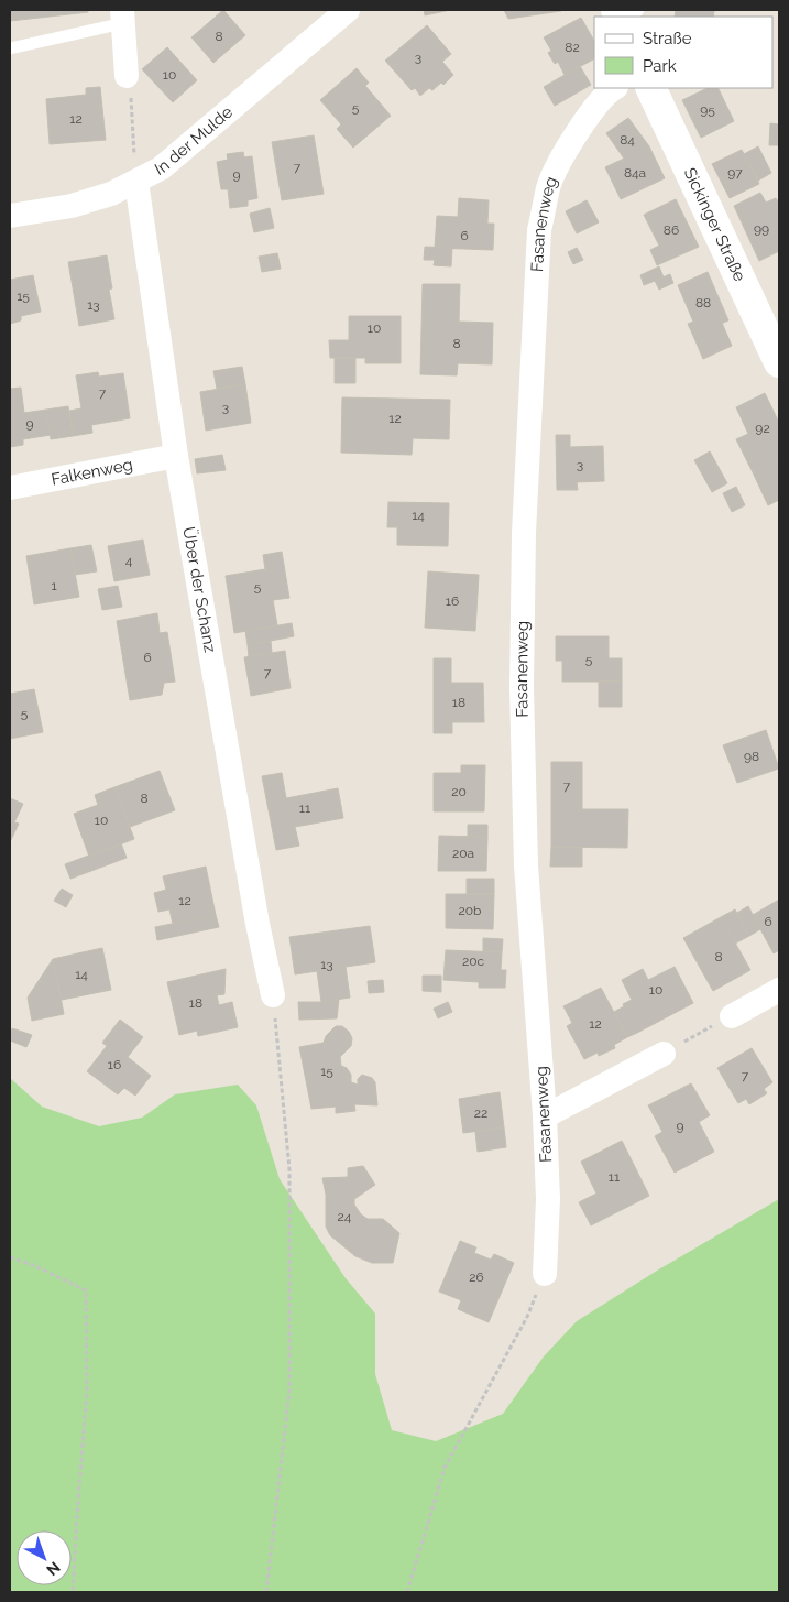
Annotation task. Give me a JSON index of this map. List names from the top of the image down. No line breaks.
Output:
{"streets":{"street":["In der Mulde","Fasanenweg","Sickinger Straße","Falkenweg","Über der Schanz"]},"crossings":[["In der Mulde","Über der Schanz"],["Falkenweg","Über der Schanz"]],"house_numbers":["8","82","3","10","5","95","12","84","7","84a","97","9","99","86","6","15","88","13","10","8","7","3","12","9","92","3","14","4","1","5","16","6","5","7","18","5","98","7","20","8","11","10","20a","12","20b","6","8","20c","13","14","10","18","12","16","15","7","22","9","11","24","26"],"legend":["Straße","Park"],"north":"bottom right"}
